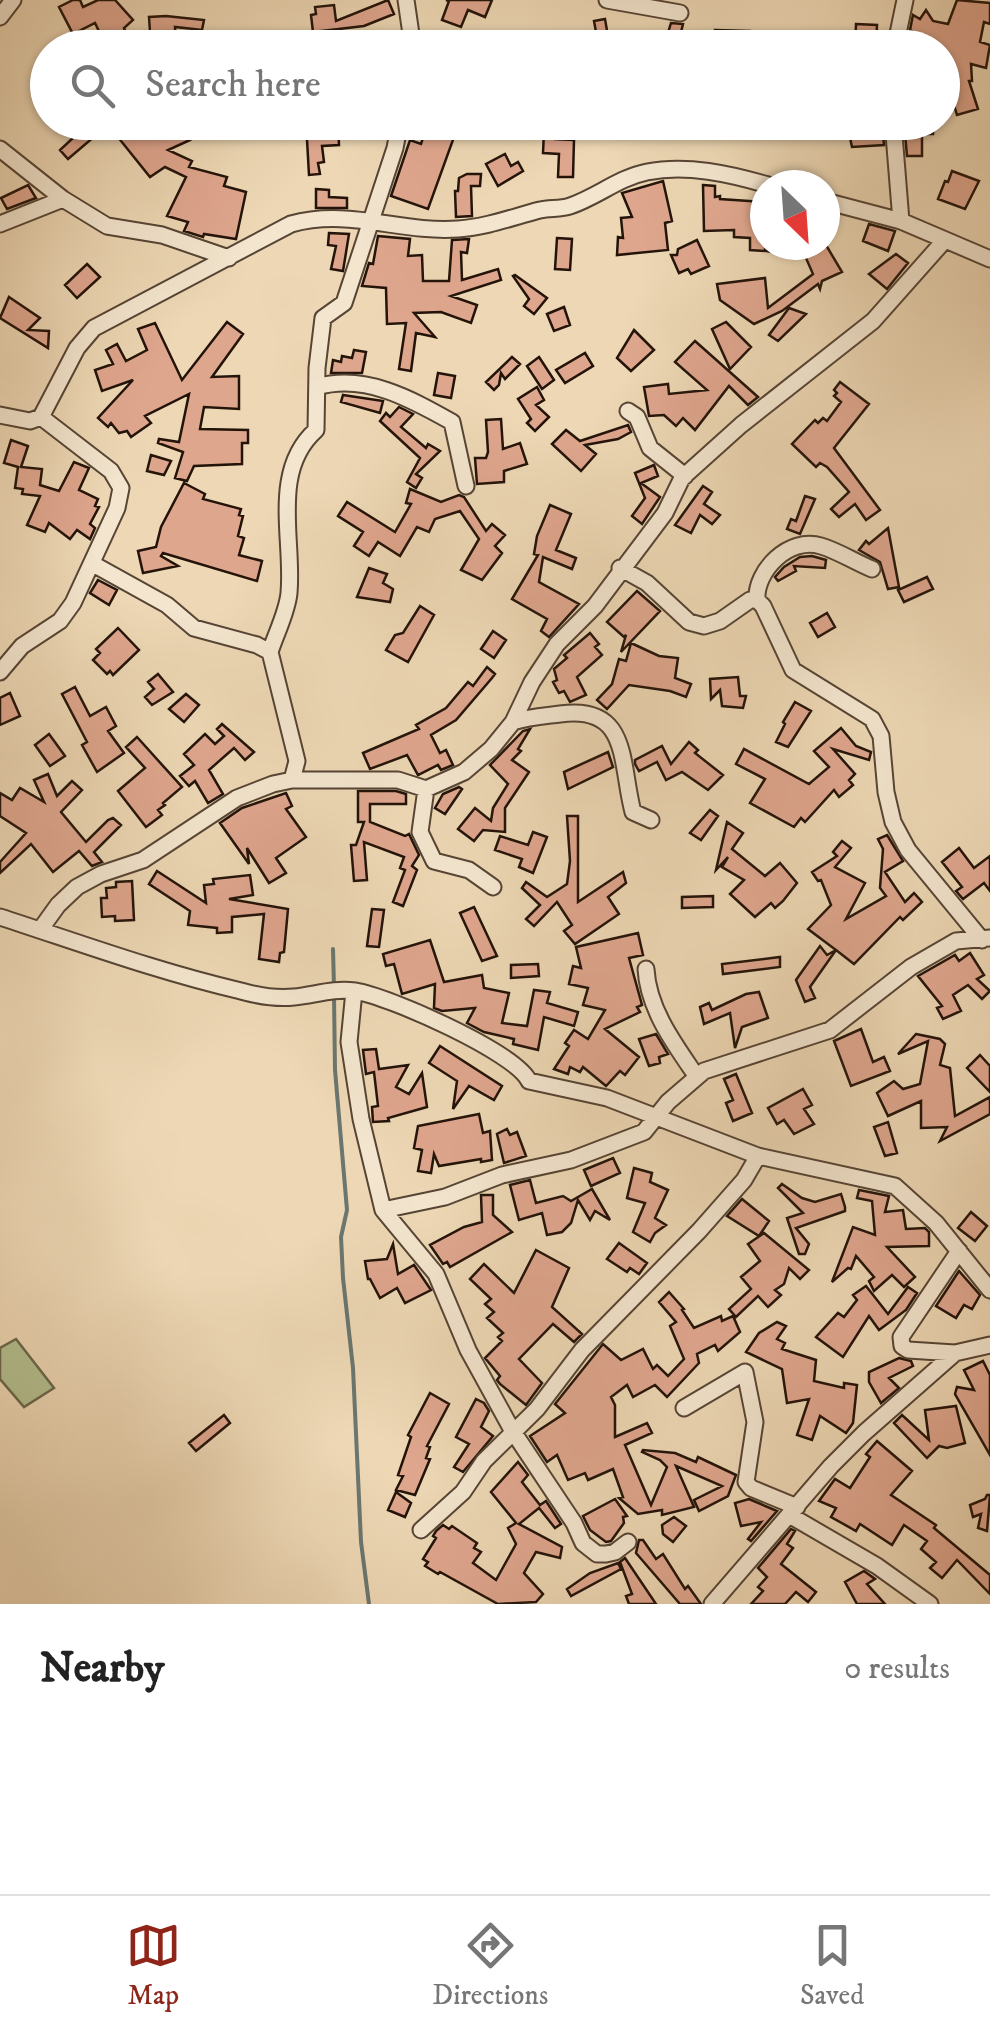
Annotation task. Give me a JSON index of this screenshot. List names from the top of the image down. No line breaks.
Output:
{"north":"bottom right","page":{"search":"Search here","heading":["Nearby","0 results"],"nav":["Map","Directions","Saved"]}}
